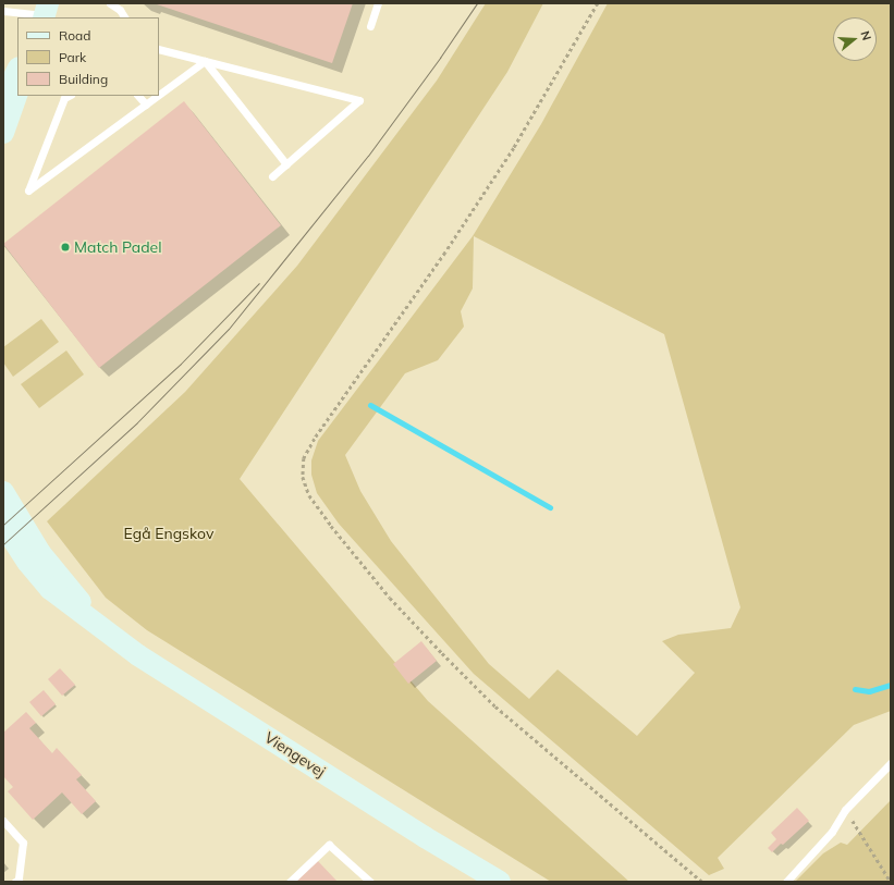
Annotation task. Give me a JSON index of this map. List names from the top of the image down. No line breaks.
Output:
{"streets":{"street":["Viengevej"]},"parks":["Egå Engskov"],"places":["Match Padel"],"legend":["Road","Park","Building"],"north":"right"}
